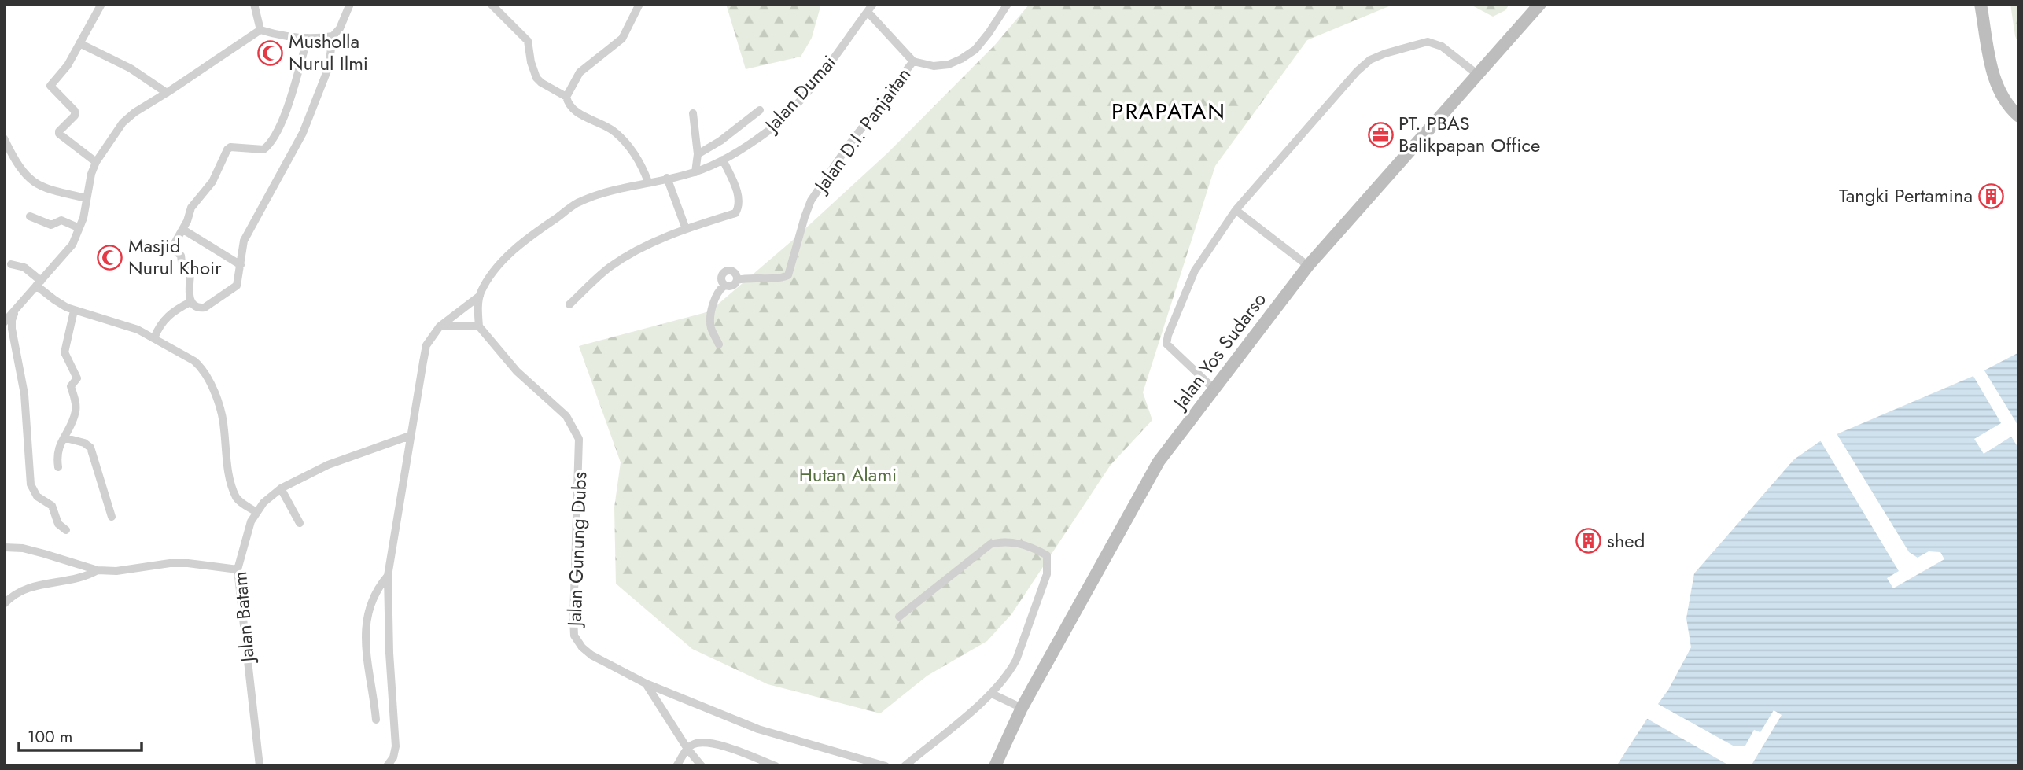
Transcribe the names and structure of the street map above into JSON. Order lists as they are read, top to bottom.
{
  "streets": {
    "main road": ["Jalan Yos Sudarso"],
    "street": [
      "Jalan Dumai",
      "Jalan D.I. Panjaitan",
      "Jalan Gunung Dubs",
      "Jalan Batam"
    ]
  },
  "districts": ["PRAPATAN"],
  "parks": ["Hutan Alami"],
  "places": {
    "mosque": ["Musholla Nurul Ilmi", "Masjid Nurul Khoir"],
    "office": ["PT. PBAS Balikpapan Office"],
    "building": ["Tangki Pertamina", "shed"]
  },
  "scale_bar": "100 m"
}
